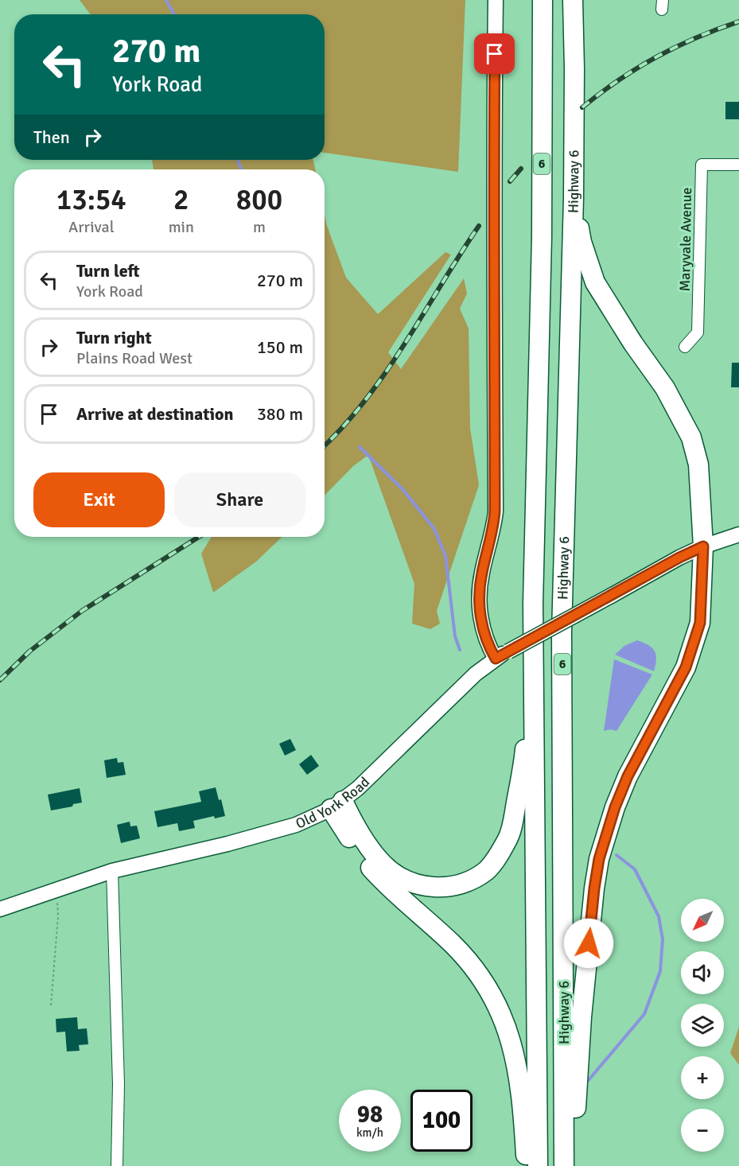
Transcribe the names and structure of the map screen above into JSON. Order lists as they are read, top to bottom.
{
  "streets": {
    "highway": ["6", "Highway 6"],
    "main road": ["Old York Road"],
    "street": ["Maryvale Avenue"]
  },
  "north": "bottom left",
  "page": {
    "turn": ["270 m", "York Road"],
    "then": "Then",
    "eta": [
      "13:54",
      "Arrival",
      "2",
      "min",
      "800",
      "m"
    ],
    "list": [
      {
        "name": "Turn left",
        "note": "York Road",
        "value": "270 m"
      },
      {
        "name": "Turn right",
        "note": "Plains Road West",
        "value": "150 m"
      },
      {
        "name": "Arrive at destination",
        "value": "380 m"
      }
    ],
    "buttons": ["Exit", "Share"],
    "map_buttons": ["+", "−"],
    "speed": "98 km/h",
    "limit": "100"
  }
}
